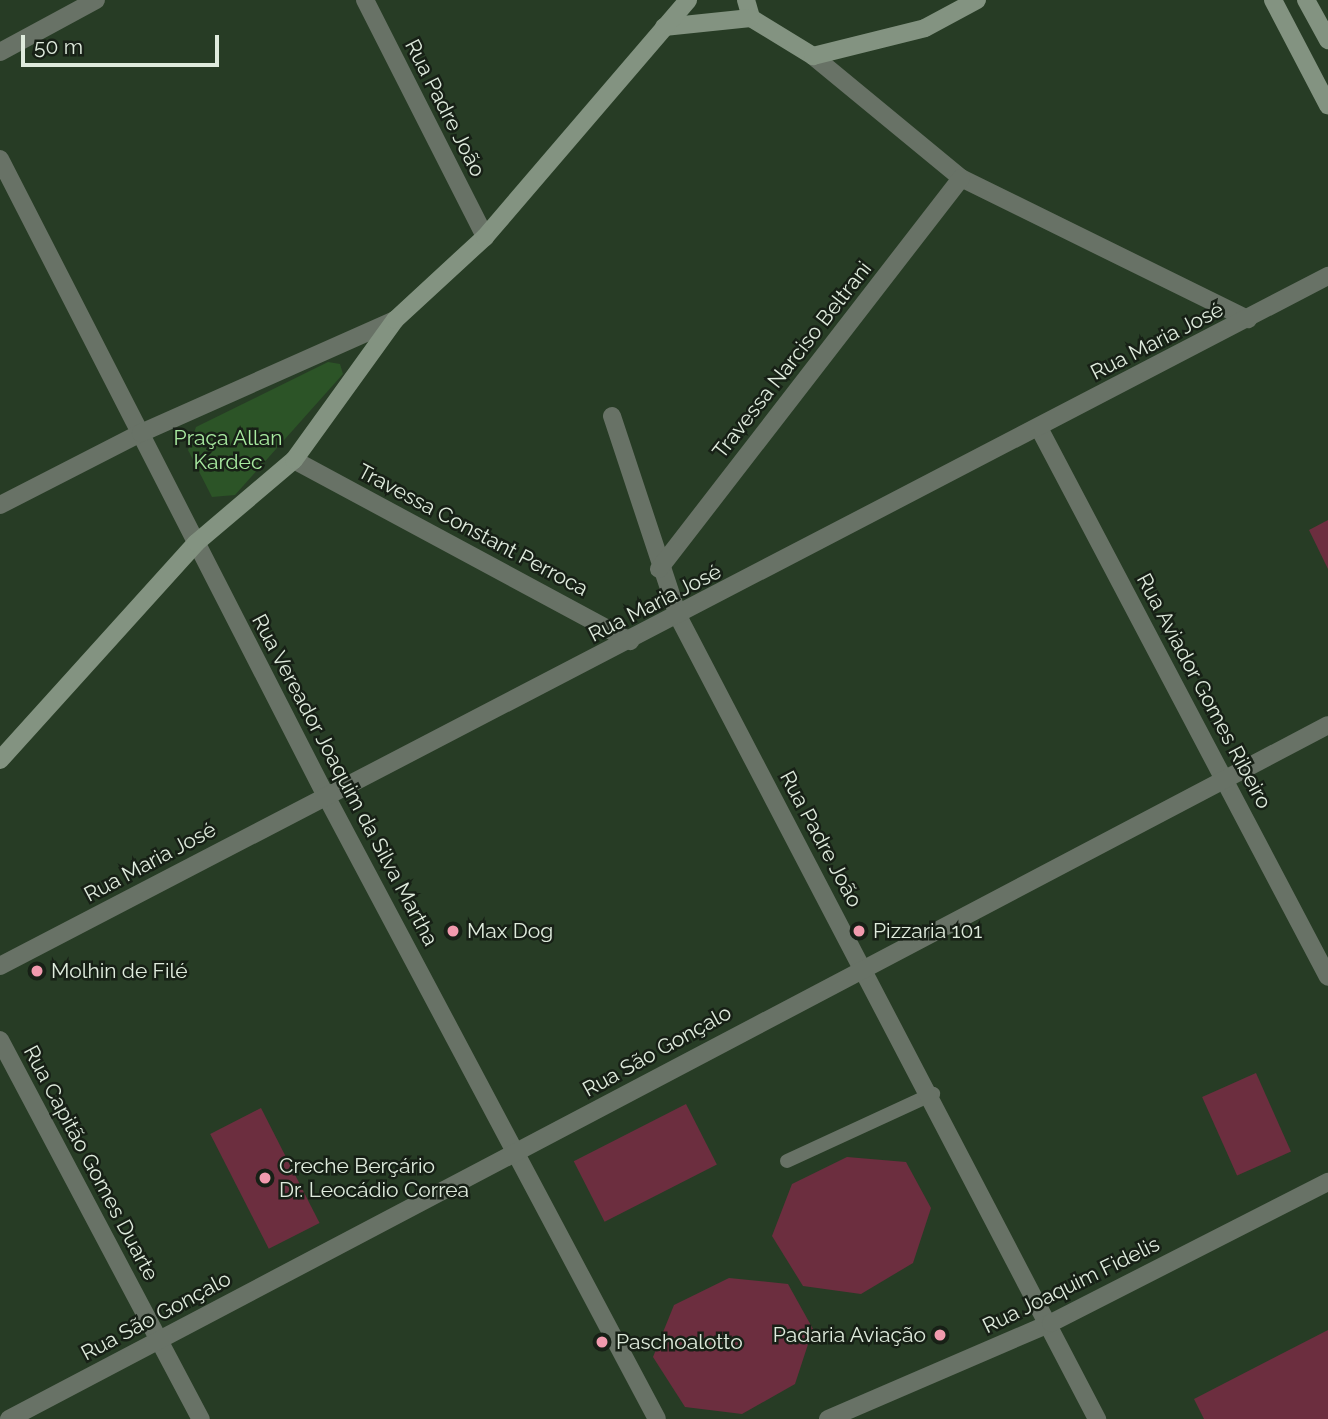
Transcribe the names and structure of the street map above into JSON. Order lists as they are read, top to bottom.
{
  "streets": {
    "street": [
      "Rua Padre João",
      "Rua Maria José",
      "Travessa Narciso Beltrani",
      "Travessa Constant Perroca",
      "Rua Aviador Gomes Ribeiro",
      "Rua Vereador Joaquim da Silva Martha",
      "Rua São Gonçalo",
      "Rua Capitão Gomes Duarte",
      "Rua Joaquim Fidelis"
    ]
  },
  "crossings": [
    ["Rua Padre João", "Rua Maria José"],
    ["Rua Padre João", "Travessa Narciso Beltrani"],
    ["Rua Padre João", "Rua São Gonçalo"],
    ["Rua Padre João", "Rua Joaquim Fidelis"],
    ["Rua Maria José", "Travessa Constant Perroca"],
    ["Rua Maria José", "Rua Aviador Gomes Ribeiro"],
    ["Rua Maria José", "Rua Vereador Joaquim da Silva Martha"],
    ["Rua Aviador Gomes Ribeiro", "Rua São Gonçalo"],
    ["Rua Vereador Joaquim da Silva Martha", "Rua São Gonçalo"],
    ["Rua São Gonçalo", "Rua Capitão Gomes Duarte"]
  ],
  "parks": ["Praça Allan Kardec"],
  "places": [
    "Max Dog",
    "Pizzaria 101",
    "Molhin de Filé",
    "Creche Berçário Dr. Leocádio Correa",
    "Padaria Aviação",
    "Paschoalotto"
  ],
  "scale_bar": "50 m"
}
